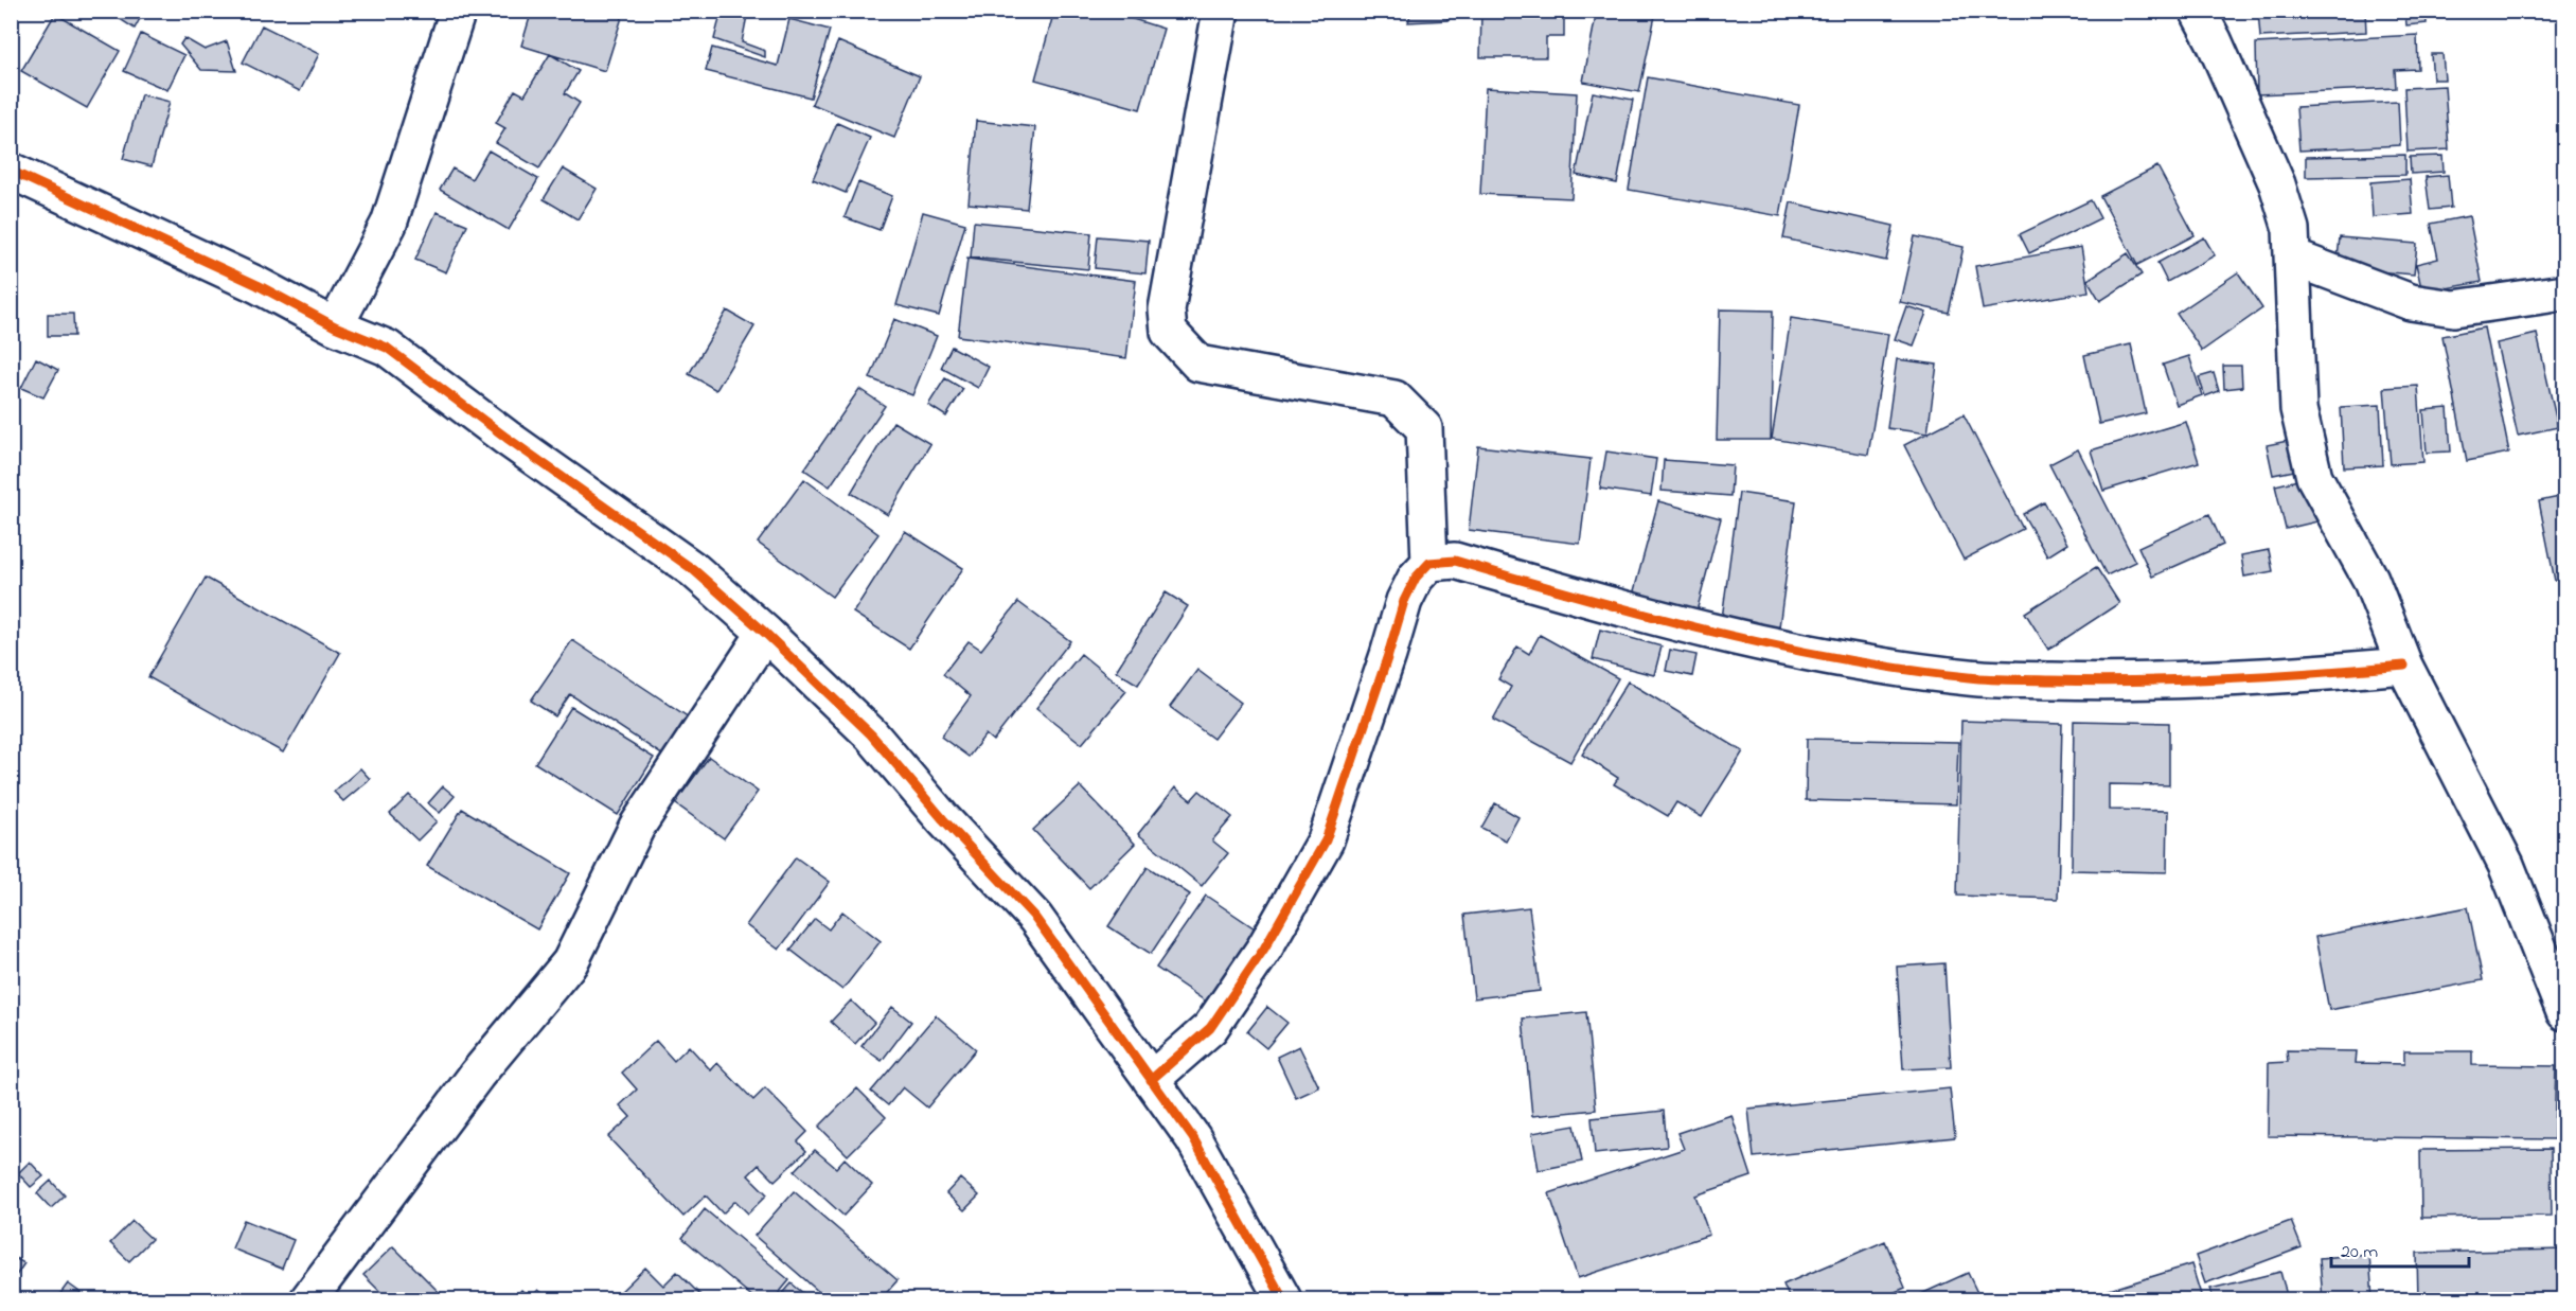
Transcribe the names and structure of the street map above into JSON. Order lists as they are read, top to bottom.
{
  "scale_bar": "20 m"
}
